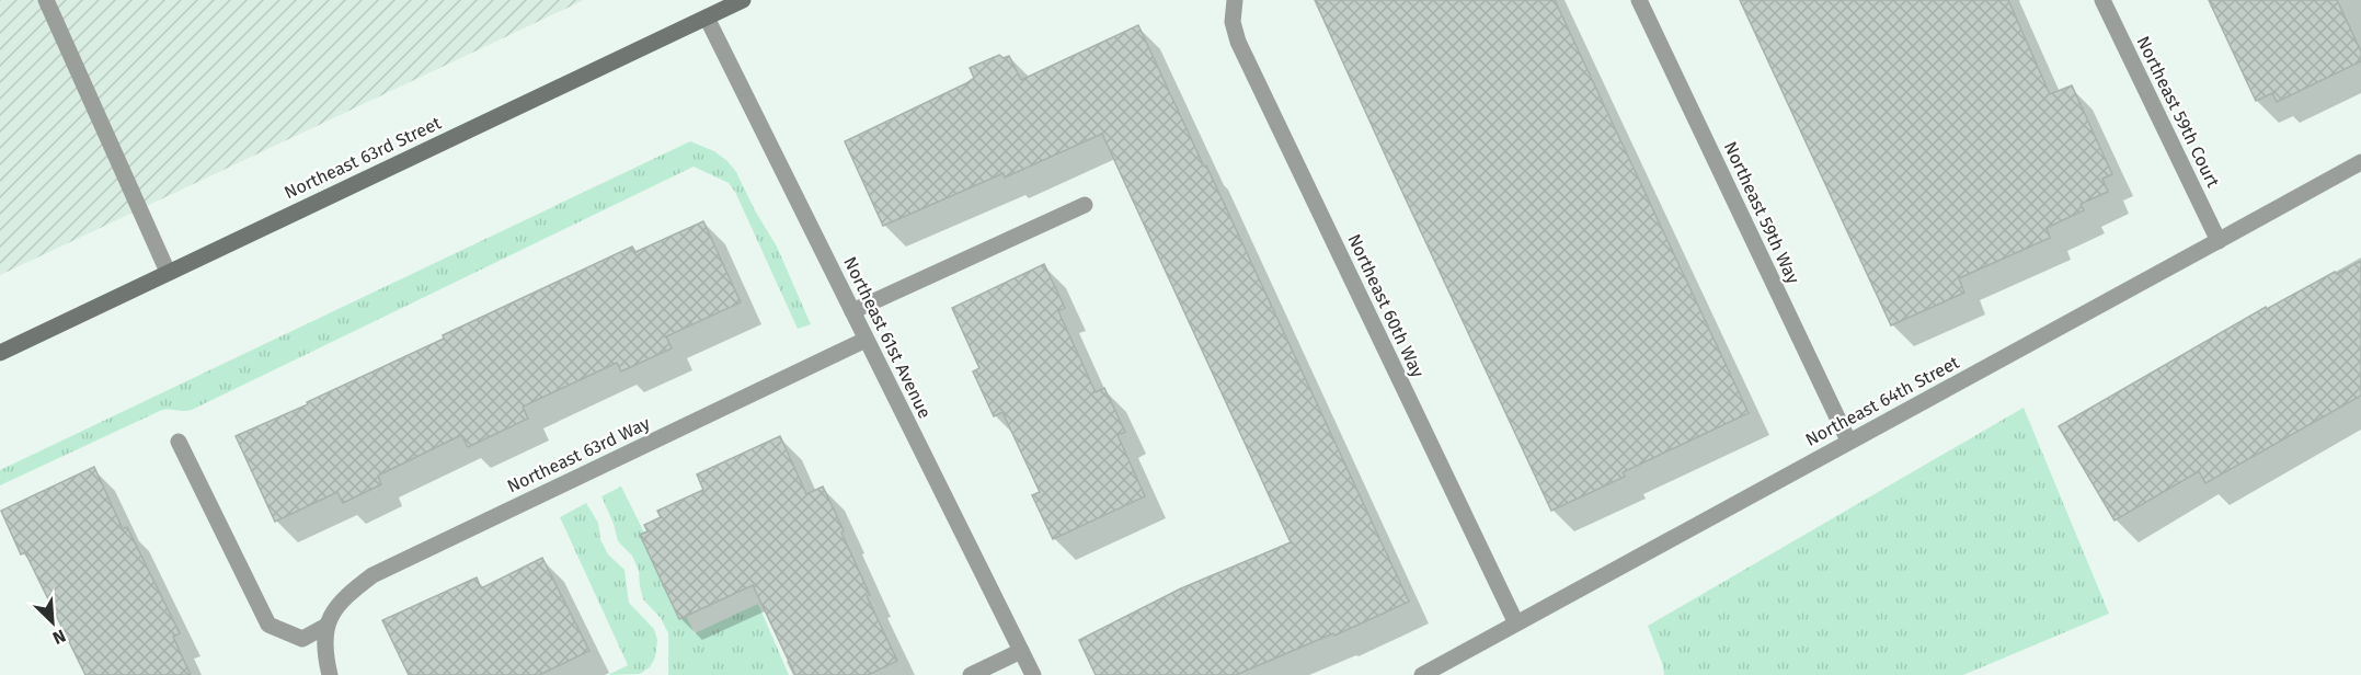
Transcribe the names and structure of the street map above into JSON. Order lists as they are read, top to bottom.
{
  "streets": {
    "main road": ["Northeast 63rd Street"],
    "street": [
      "Northeast 59th Court",
      "Northeast 59th Way",
      "Northeast 60th Way",
      "Northeast 61st Avenue",
      "Northeast 64th Street",
      "Northeast 63rd Way"
    ]
  },
  "crossings": [
    ["Northeast 59th Court", "Northeast 64th Street"],
    ["Northeast 63rd Street", "Northeast 61st Avenue"],
    ["Northeast 59th Way", "Northeast 64th Street"],
    ["Northeast 60th Way", "Northeast 64th Street"],
    ["Northeast 61st Avenue", "Northeast 63rd Way"]
  ],
  "north": "bottom right"
}
